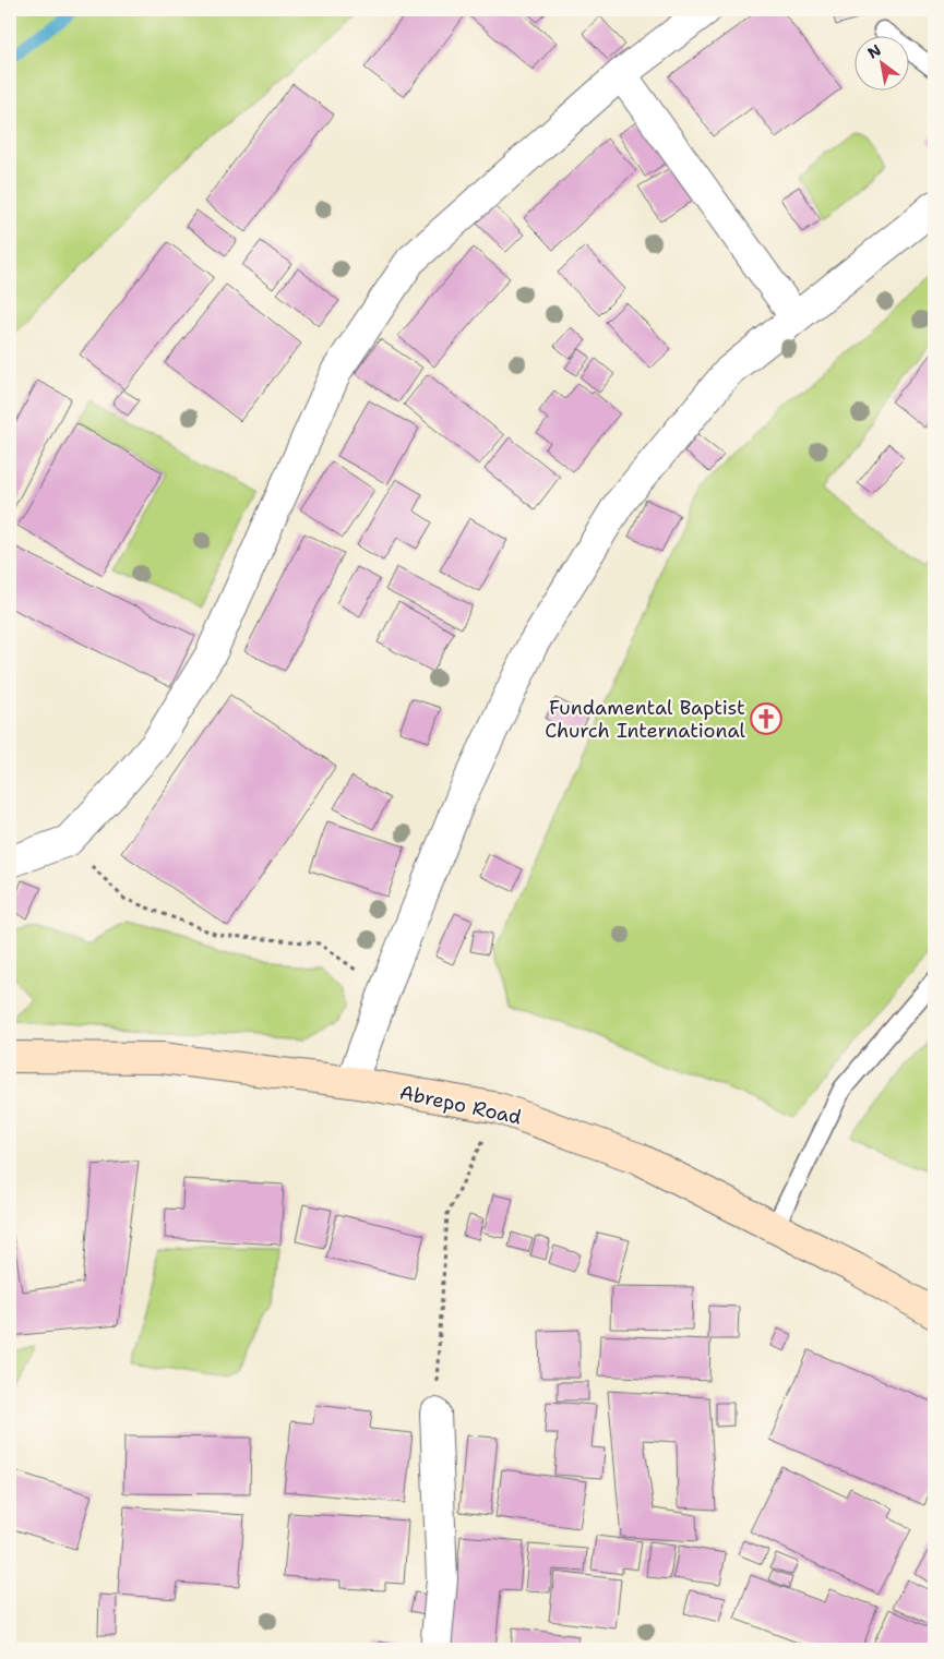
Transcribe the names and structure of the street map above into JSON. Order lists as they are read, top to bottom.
{
  "streets": {
    "main road": ["Abrepo Road"]
  },
  "places": {
    "church": ["Fundamental Baptist Church International"]
  },
  "north": "top left"
}
